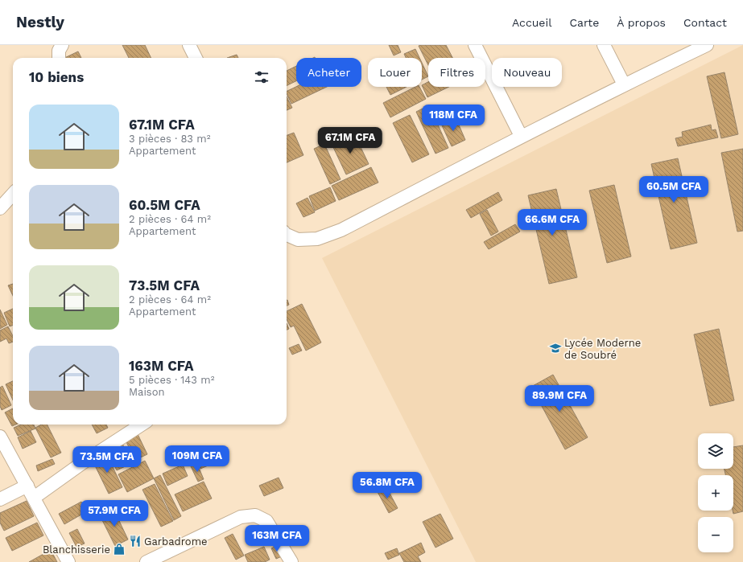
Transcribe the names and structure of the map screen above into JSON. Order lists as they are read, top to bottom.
{
  "places": {
    "school or university": ["Lycée Moderne de Soubré"],
    "restaurant": ["Garbadrome"],
    "shop": ["Blanchisserie"]
  },
  "page": {
    "header": "Nestly",
    "nav": [
      "Accueil",
      "Carte",
      "À propos",
      "Contact"
    ],
    "chip": [
      "Acheter",
      "Louer",
      "Filtres",
      "Nouveau"
    ],
    "heading": "10 biens",
    "list": [
      {
        "name": "67.1M CFA",
        "note": "3 pièces · 83 m² · Appartement"
      },
      {
        "name": "60.5M CFA",
        "note": "2 pièces · 64 m² · Appartement"
      },
      {
        "name": "73.5M CFA",
        "note": "2 pièces · 64 m² · Appartement"
      },
      {
        "name": "163M CFA",
        "note": "5 pièces · 143 m² · Maison"
      }
    ],
    "price": [
      "118M CFA",
      "67.1M CFA",
      "60.5M CFA",
      "66.6M CFA",
      "89.9M CFA",
      "109M CFA",
      "73.5M CFA",
      "56.8M CFA",
      "57.9M CFA",
      "163M CFA"
    ],
    "map_buttons": ["+", "−"]
  }
}
